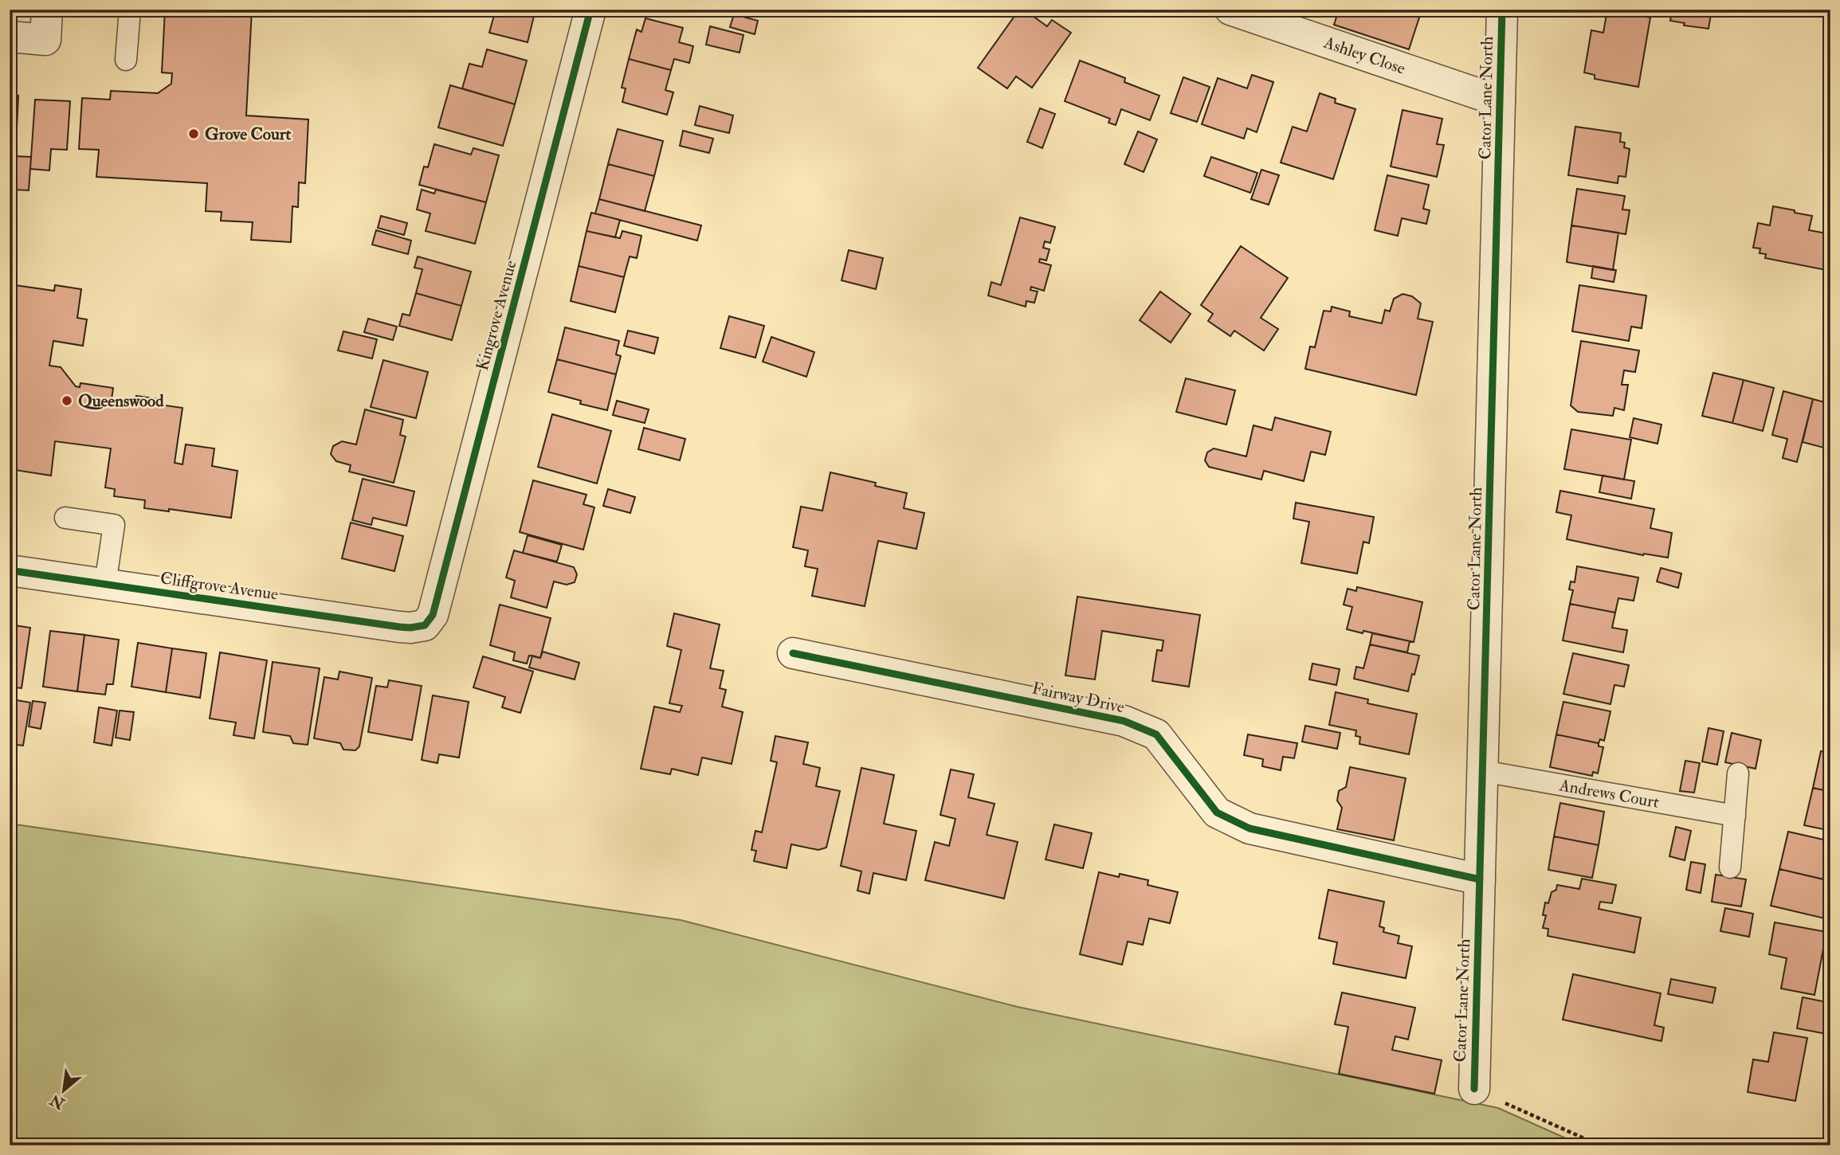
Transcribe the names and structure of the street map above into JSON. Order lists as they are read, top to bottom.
{
  "streets": {
    "street": [
      "Ashley Close",
      "Cator Lane North",
      "Kingrove Avenue",
      "Cliffgrove Avenue",
      "Fairway Drive"
    ],
    "lane": ["Andrews Court"]
  },
  "crossings": [
    ["Ashley Close", "Cator Lane North"],
    ["Cator Lane North", "Fairway Drive"],
    ["Cator Lane North", "Andrews Court"],
    ["Kingrove Avenue", "Cliffgrove Avenue"]
  ],
  "places": ["Grove Court", "Queenswood"],
  "north": "bottom left"
}
